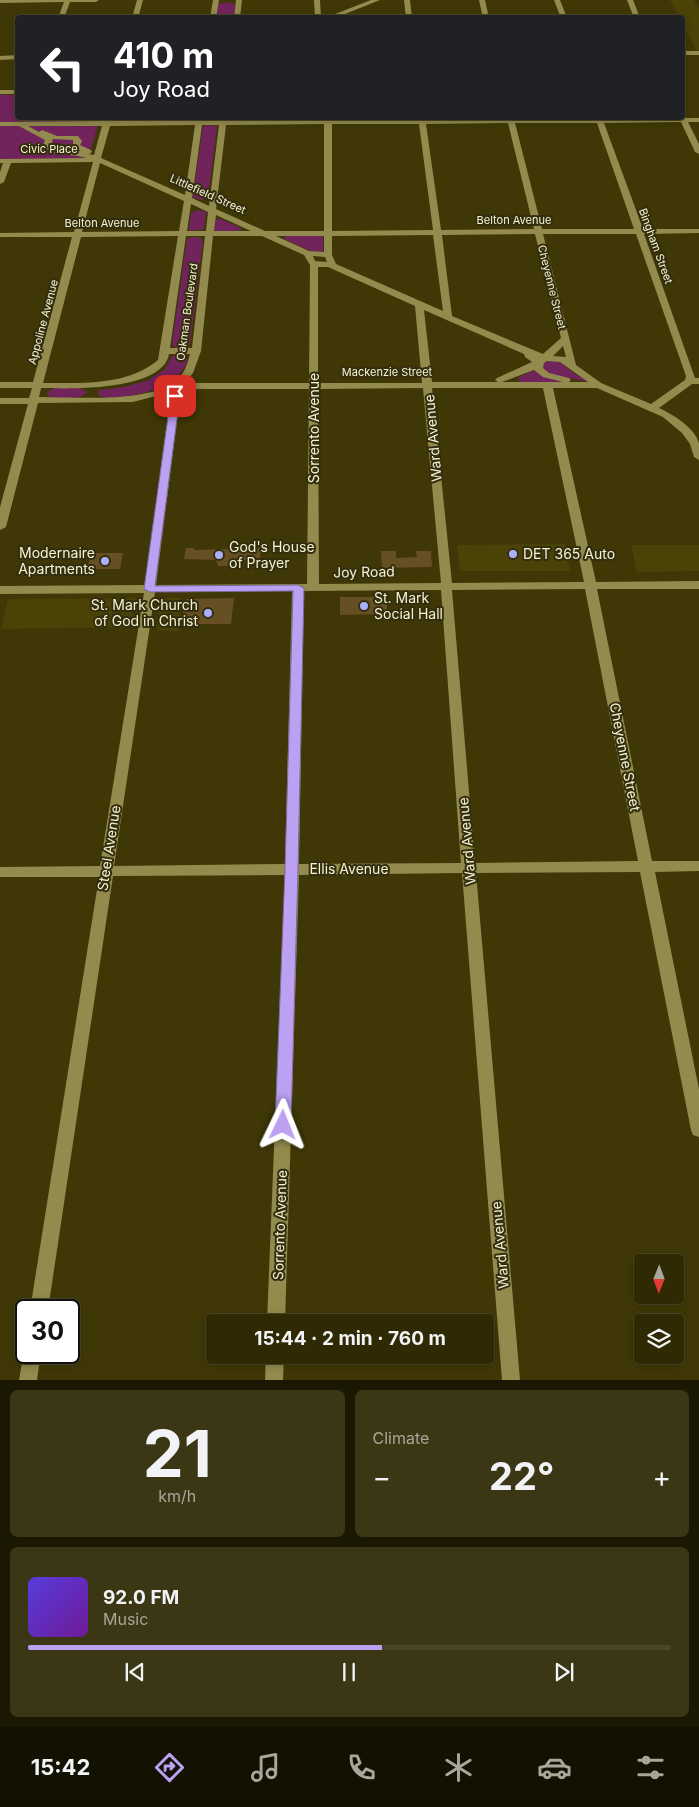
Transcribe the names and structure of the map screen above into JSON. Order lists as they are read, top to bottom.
{
  "streets": {
    "street": [
      "Civic Place",
      "Littlefield Street",
      "Belton Avenue",
      "Bingham Street",
      "Cheyenne Street",
      "Oakman Boulevard",
      "Appoline Avenue",
      "Mackenzie Street",
      "Sorrento Avenue",
      "Ward Avenue",
      "Joy Road",
      "Steel Avenue",
      "Ellis Avenue"
    ]
  },
  "crossings": [
    ["Civic Place", "Littlefield Street"],
    ["Civic Place", "Appoline Avenue"],
    ["Littlefield Street", "Belton Avenue"],
    ["Littlefield Street", "Oakman Boulevard"],
    ["Littlefield Street", "Appoline Avenue"],
    ["Belton Avenue", "Bingham Street"],
    ["Belton Avenue", "Cheyenne Street"],
    ["Belton Avenue", "Oakman Boulevard"],
    ["Belton Avenue", "Appoline Avenue"],
    ["Cheyenne Street", "Mackenzie Street"],
    ["Cheyenne Street", "Joy Road"],
    ["Cheyenne Street", "Ellis Avenue"],
    ["Oakman Boulevard", "Appoline Avenue"],
    ["Oakman Boulevard", "Mackenzie Street"],
    ["Oakman Boulevard", "Steel Avenue"],
    ["Mackenzie Street", "Sorrento Avenue"],
    ["Mackenzie Street", "Ward Avenue"],
    ["Mackenzie Street", "Steel Avenue"],
    ["Sorrento Avenue", "Joy Road"],
    ["Sorrento Avenue", "Ellis Avenue"],
    ["Ward Avenue", "Joy Road"],
    ["Ward Avenue", "Ellis Avenue"],
    ["Joy Road", "Steel Avenue"],
    ["Steel Avenue", "Ellis Avenue"]
  ],
  "places": [
    "DET 365 Auto",
    "God's House of Prayer",
    "Modernaire Apartments",
    "St. Mark Social Hall",
    "St. Mark Church of God in Christ"
  ],
  "north": "bottom",
  "page": {
    "turn": ["410 m", "Joy Road"],
    "limit": "30",
    "trip": "15:44 · 2 min · 760 m",
    "tile": [
      ["21", "km/h"],
      "Climate"
    ],
    "heat": ["−", "22°", "+"],
    "song": ["92.0 FM", "Music"],
    "tabs": "15:42"
  }
}
